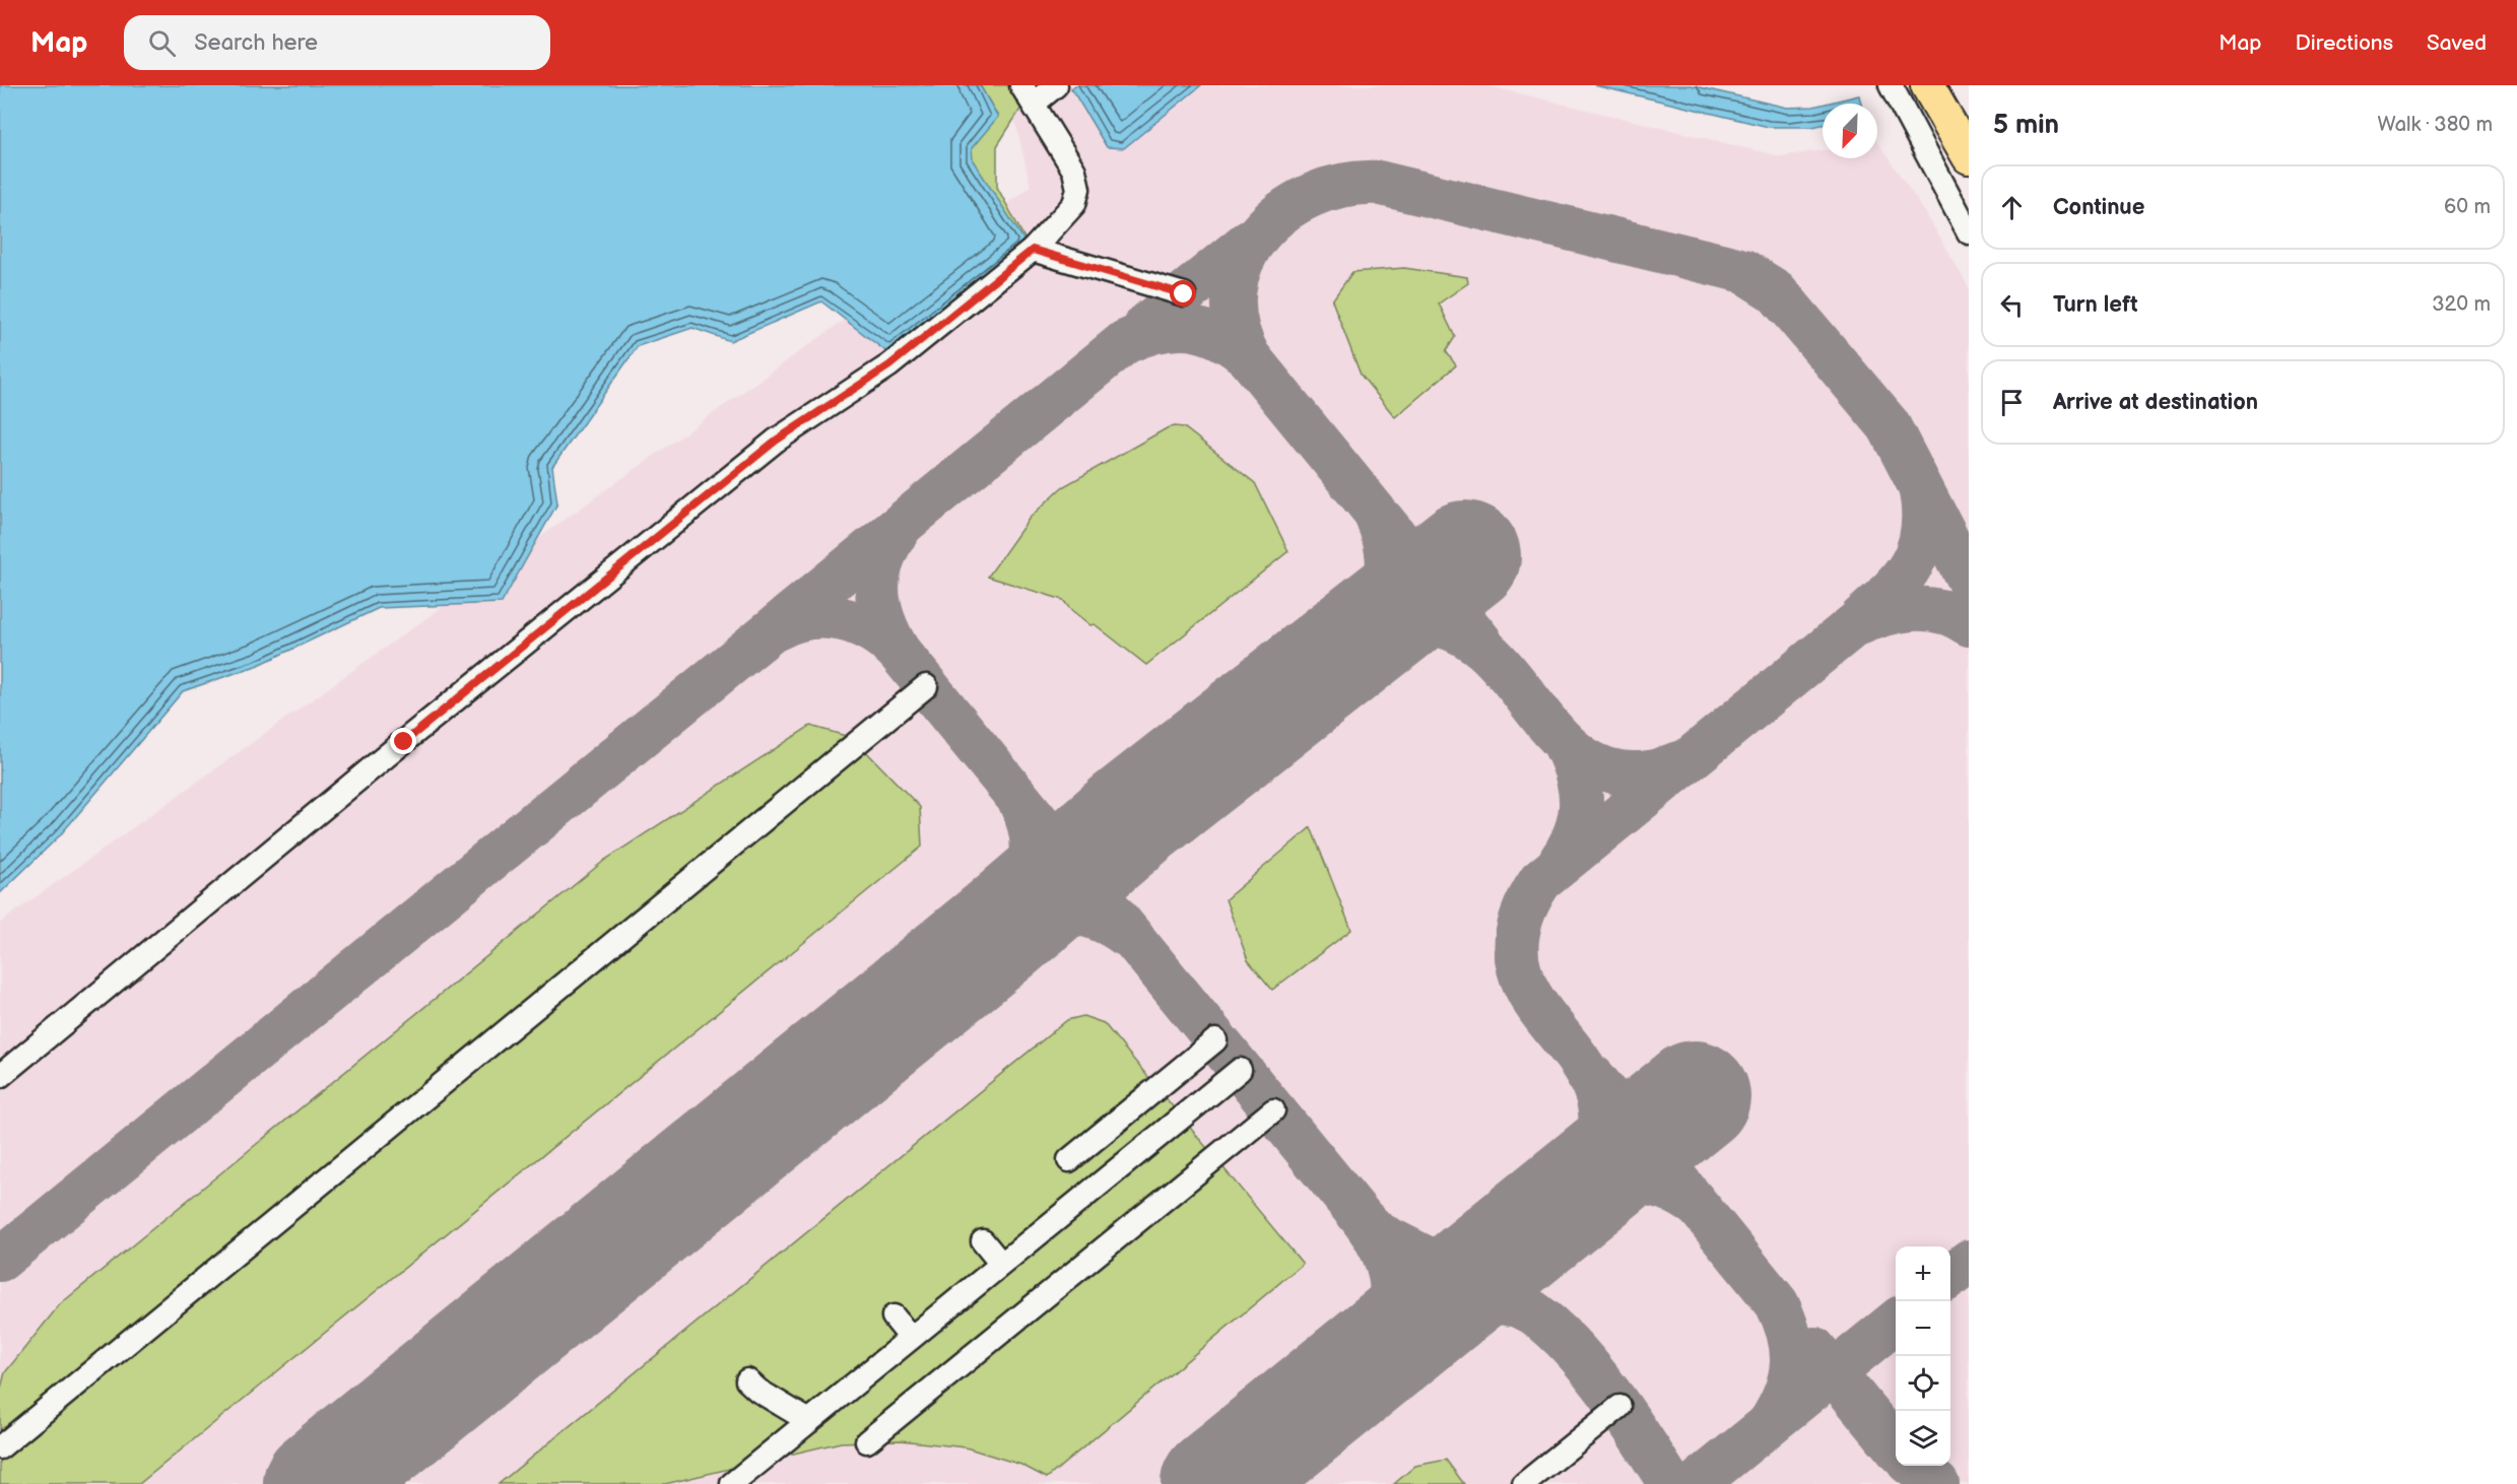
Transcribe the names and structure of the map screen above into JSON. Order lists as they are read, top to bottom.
{
  "north": "bottom left",
  "page": {
    "header": "Map",
    "search": "Search here",
    "nav": ["Map", "Directions", "Saved"],
    "heading": ["5 min", "Walk · 380 m"],
    "list": [
      ["Continue", "60 m"],
      ["Turn left", "320 m"],
      "Arrive at destination"
    ],
    "map_buttons": ["+", "−"]
  }
}
